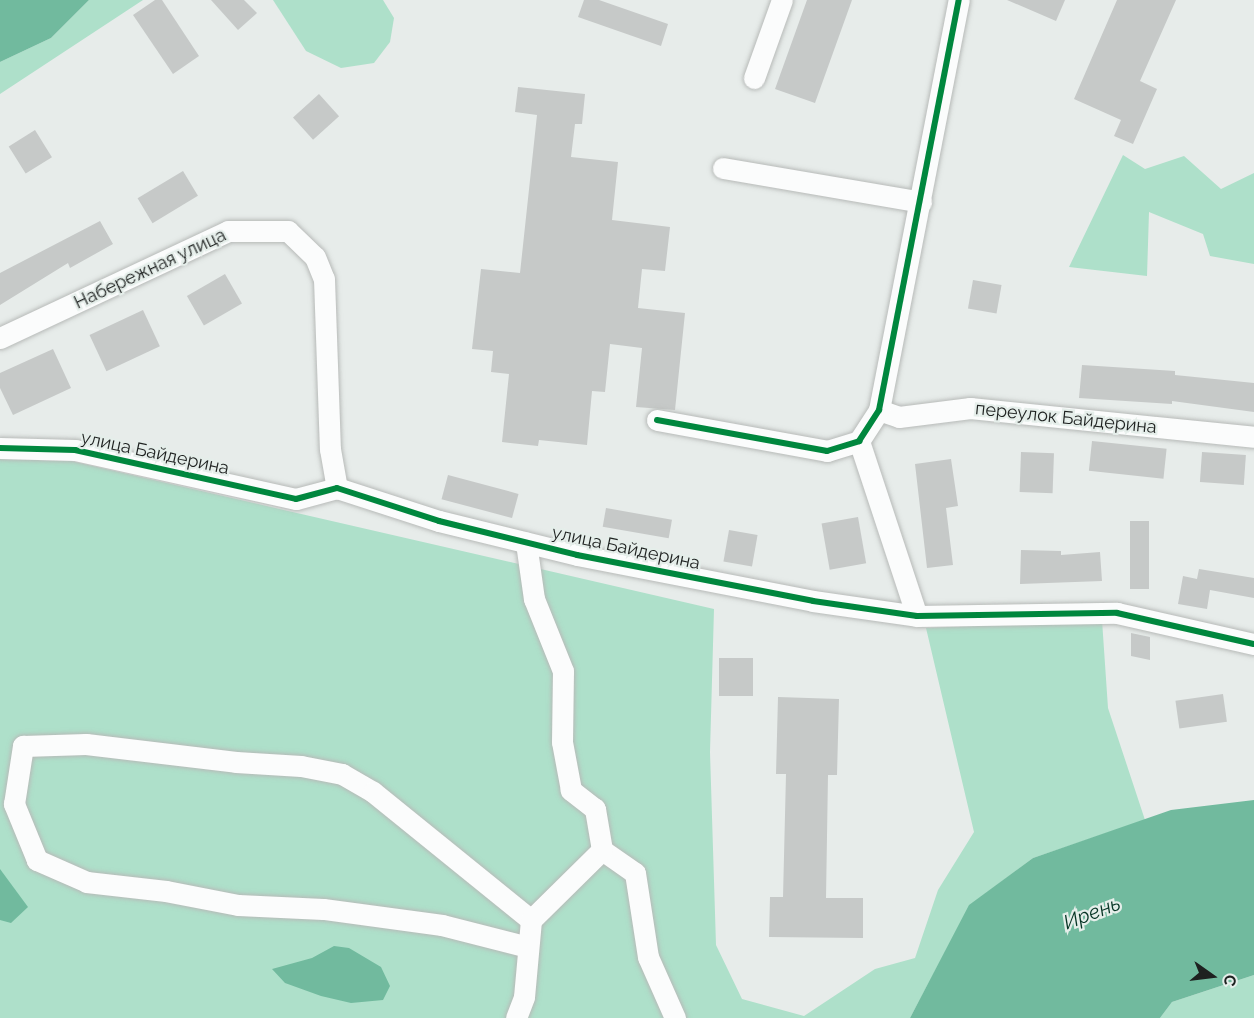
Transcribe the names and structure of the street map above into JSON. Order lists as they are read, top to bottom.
{
  "streets": {
    "street": ["Набережная улица", "переулок Байдерина", "улица Байдерина"]
  },
  "crossings": [
    ["Набережная улица", "улица Байдерина"]
  ],
  "water": ["Ирень"],
  "north": "right"
}
